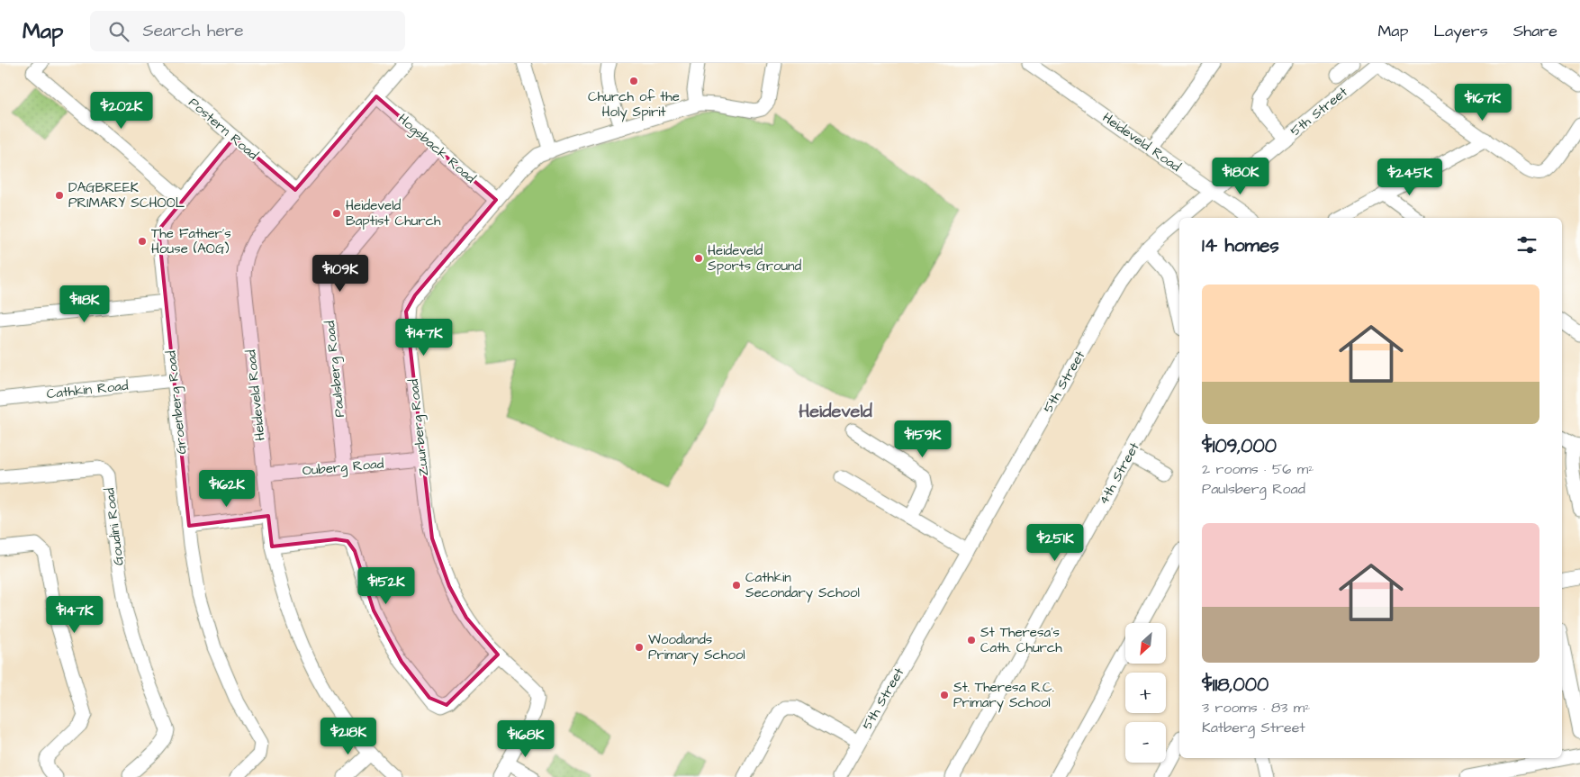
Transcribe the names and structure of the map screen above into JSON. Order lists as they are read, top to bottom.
{
  "streets": {
    "street": [
      "5th Street",
      "Postern Road",
      "Heideveld Road",
      "Hogsback Road",
      "Paulsberg Road",
      "Cathkin Road",
      "Groenberg Road",
      "Zuurberg Road",
      "Ouberg Road",
      "4th Street",
      "Goudini Road"
    ]
  },
  "crossings": [
    ["5th Street", "Heideveld Road"],
    ["Postern Road", "Heideveld Road"],
    ["Postern Road", "Groenberg Road"],
    ["Heideveld Road", "Hogsback Road"],
    ["Heideveld Road", "Ouberg Road"],
    ["Hogsback Road", "Paulsberg Road"],
    ["Hogsback Road", "Zuurberg Road"],
    ["Paulsberg Road", "Ouberg Road"],
    ["Cathkin Road", "Groenberg Road"],
    ["Zuurberg Road", "Ouberg Road"]
  ],
  "districts": ["Heideveld"],
  "places": [
    "Church of the Holy Spirit",
    "DAGBREEK PRIMARY SCHOOL",
    "Heideveld Baptist Church",
    "The Father's House (AOG)",
    "Heideveld Sports Ground",
    "Cathkin Secondary School",
    "St Theresa's Cath. Church",
    "Woodlands Primary School",
    "St. Theresa R.C. Primary School"
  ],
  "north": "bottom left",
  "page": {
    "header": "Map",
    "search": "Search here",
    "nav": ["Map", "Layers", "Share"],
    "price": [
      "$167K",
      "$202K",
      "$180K",
      "$245K",
      "$109K",
      "$118K",
      "$147K",
      "$159K",
      "$162K",
      "$251K",
      "$152K",
      "$147K",
      "$218K",
      "$168K"
    ],
    "heading": "14 homes",
    "list": [
      {
        "name": "$109,000",
        "note": "2 rooms · 56 m² · Paulsberg Road"
      },
      {
        "name": "$118,000",
        "note": "3 rooms · 83 m² · Katberg Street"
      }
    ],
    "map_buttons": ["+", "−"]
  }
}
